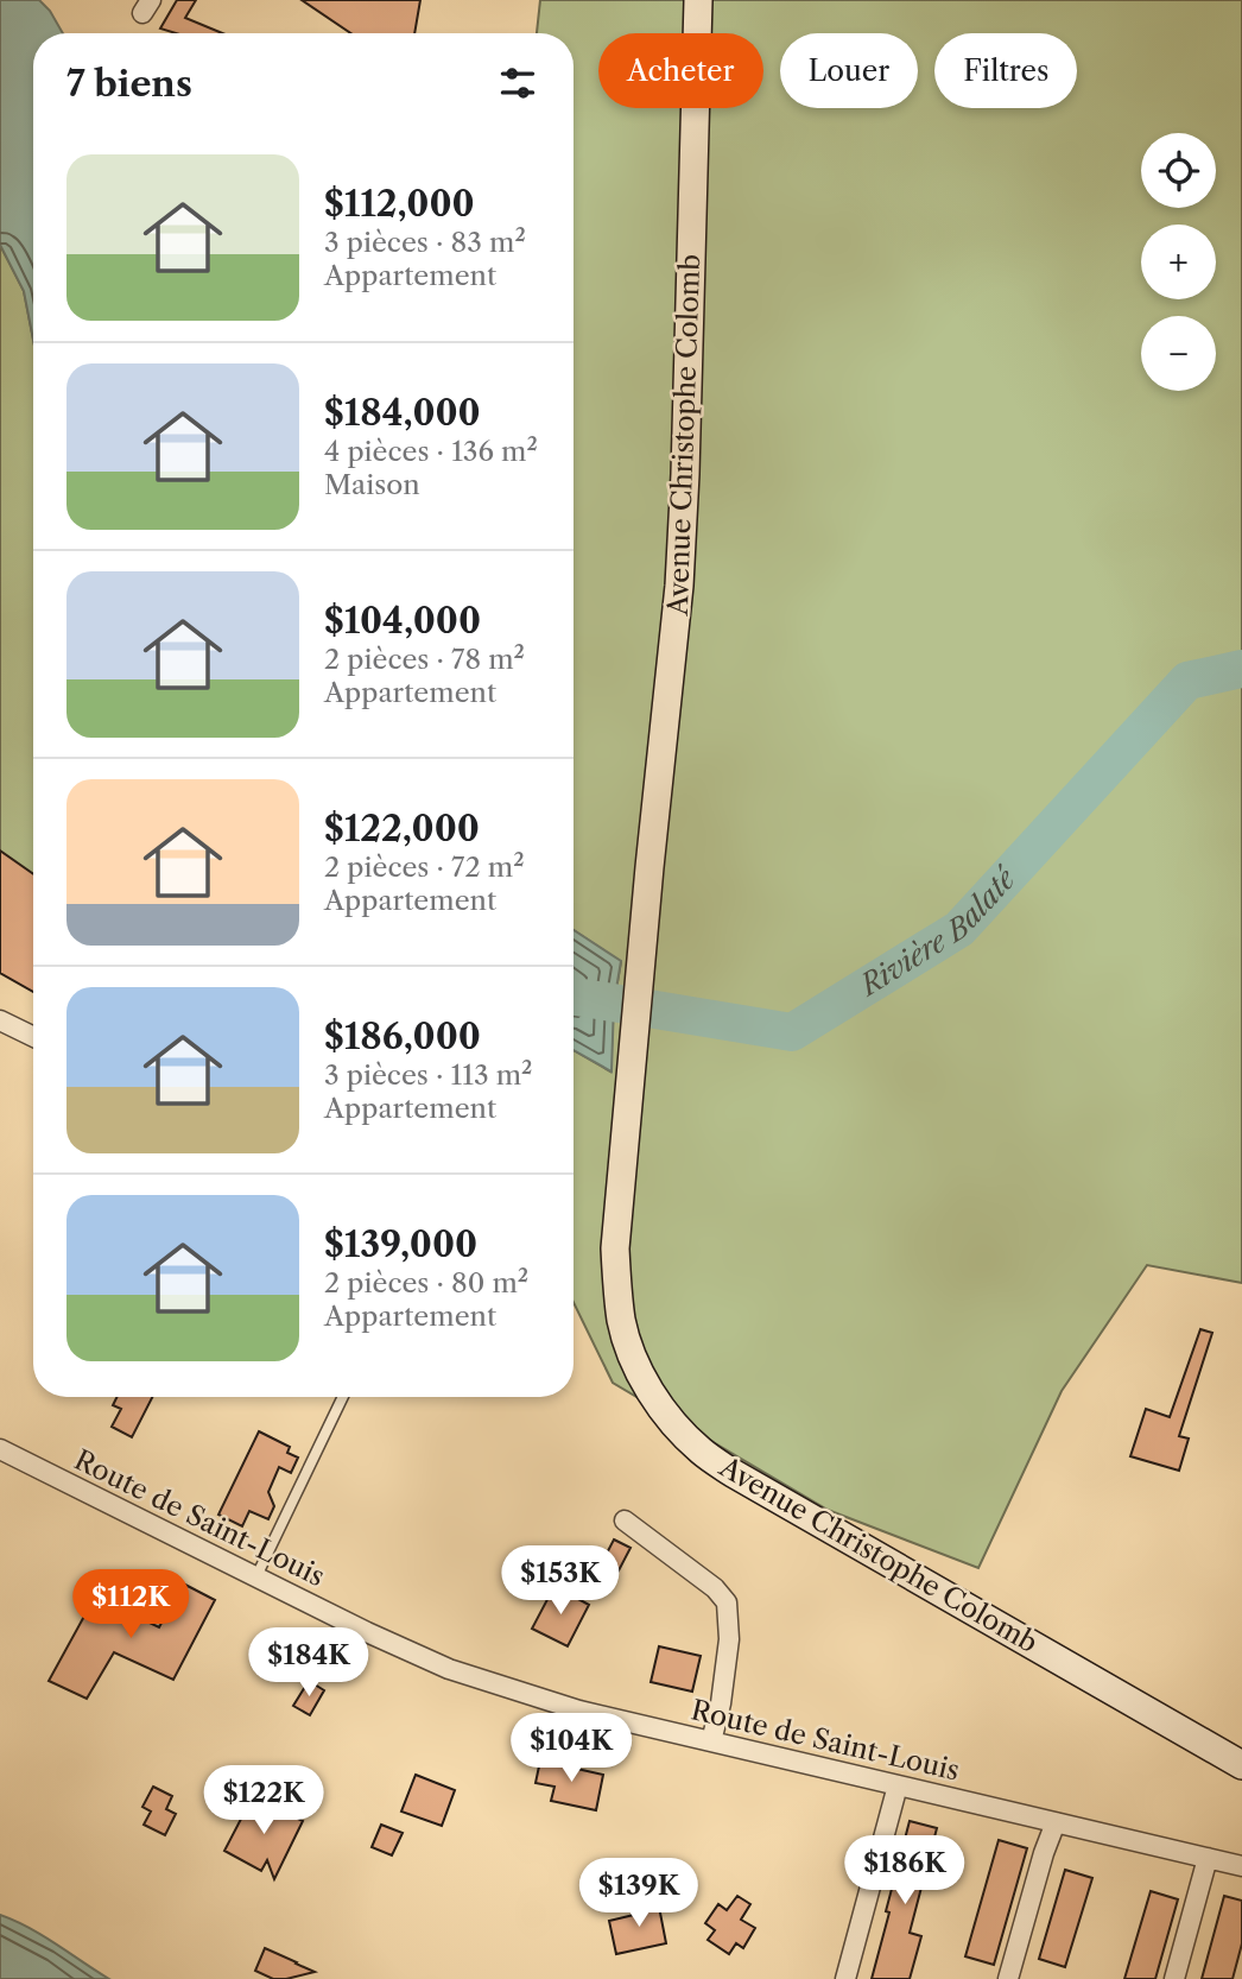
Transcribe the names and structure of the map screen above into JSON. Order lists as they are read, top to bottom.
{
  "streets": {
    "street": ["Avenue Christophe Colomb", "Route de Saint-Louis"]
  },
  "water": ["Rivière Balaté"],
  "page": {
    "chip": ["Acheter", "Louer", "Filtres"],
    "heading": "7 biens",
    "map_buttons": ["+", "−"],
    "list": [
      {
        "name": "$112,000",
        "note": "3 pièces · 83 m² · Appartement"
      },
      {
        "name": "$184,000",
        "note": "4 pièces · 136 m² · Maison"
      },
      {
        "name": "$104,000",
        "note": "2 pièces · 78 m² · Appartement"
      },
      {
        "name": "$122,000",
        "note": "2 pièces · 72 m² · Appartement"
      },
      {
        "name": "$186,000",
        "note": "3 pièces · 113 m² · Appartement"
      },
      {
        "name": "$139,000",
        "note": "2 pièces · 80 m² · Appartement"
      }
    ],
    "price": [
      "$153K",
      "$112K",
      "$184K",
      "$104K",
      "$122K",
      "$186K",
      "$139K"
    ]
  }
}
